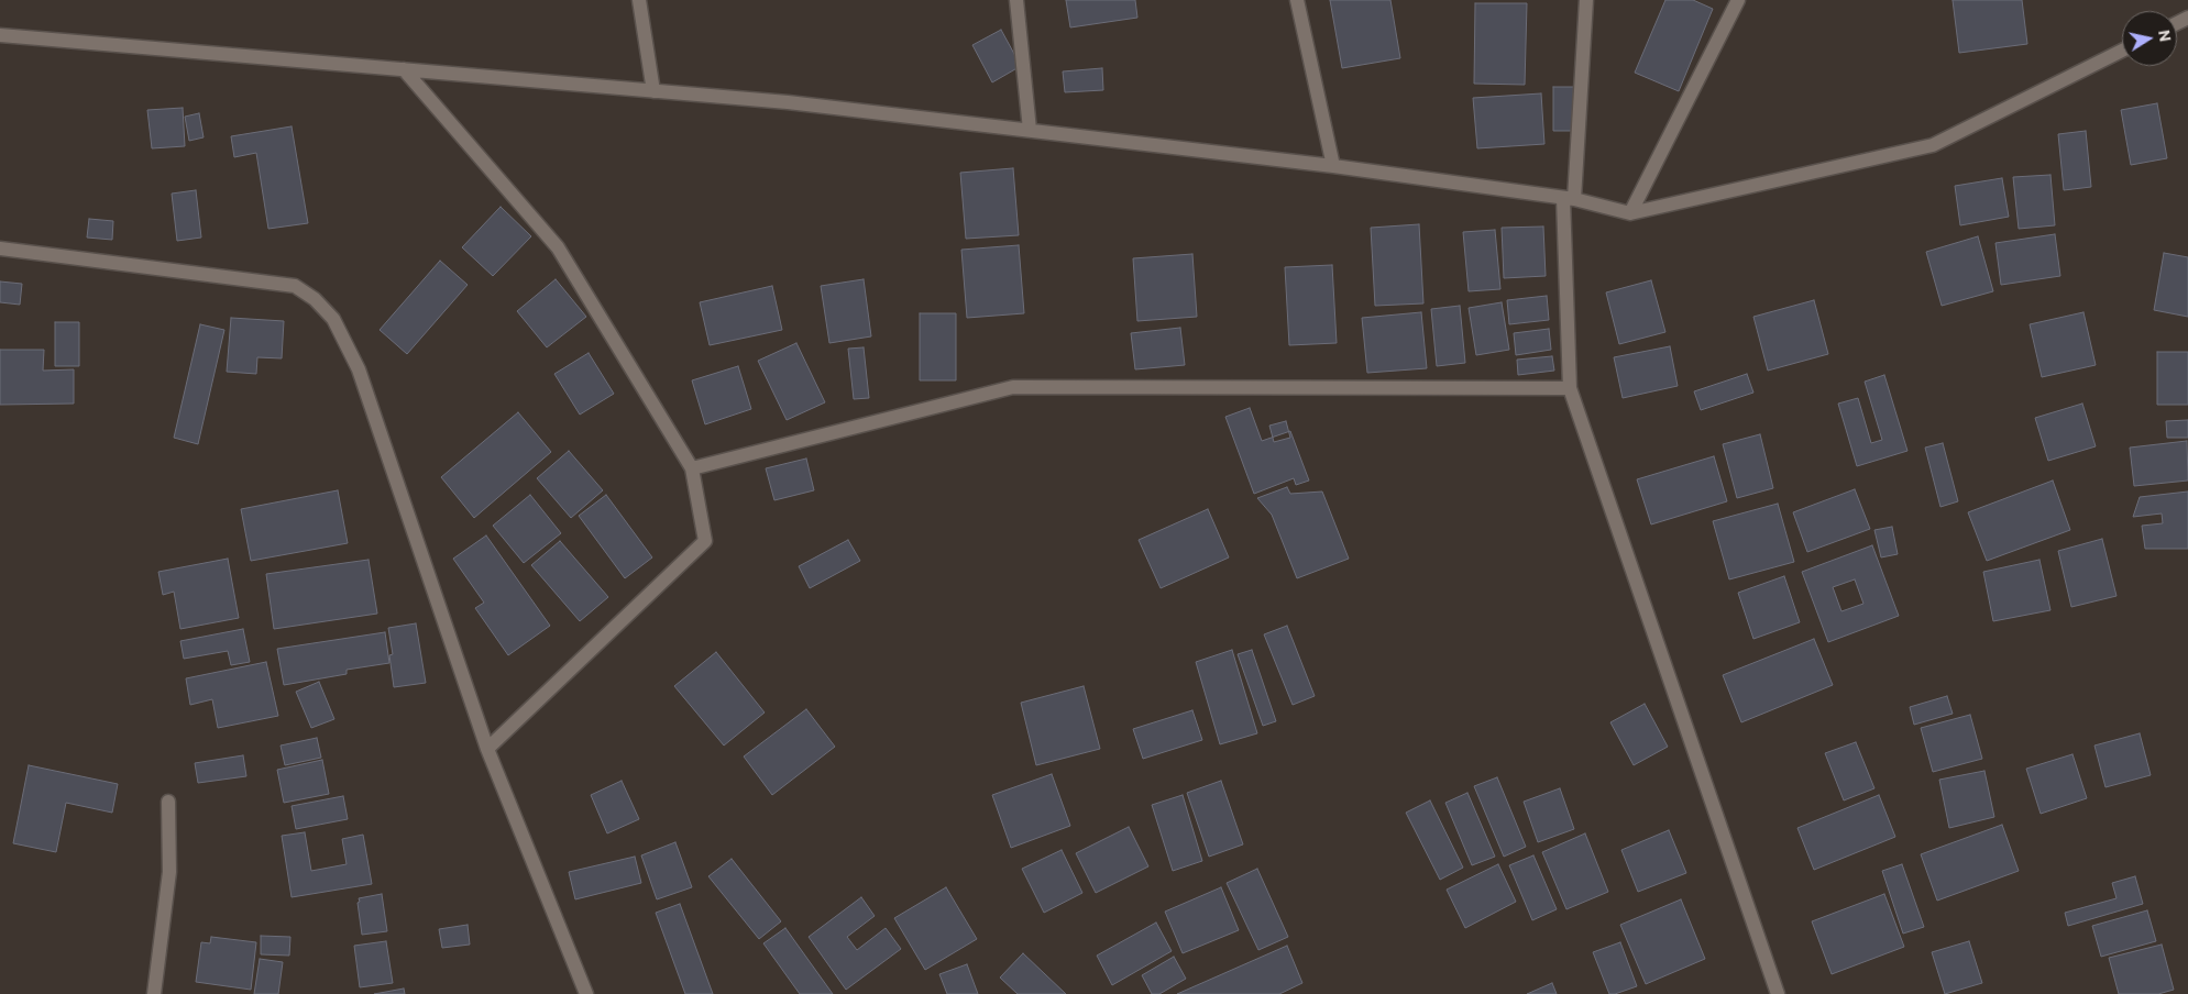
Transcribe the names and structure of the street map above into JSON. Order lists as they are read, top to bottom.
{
  "north": "right"
}
